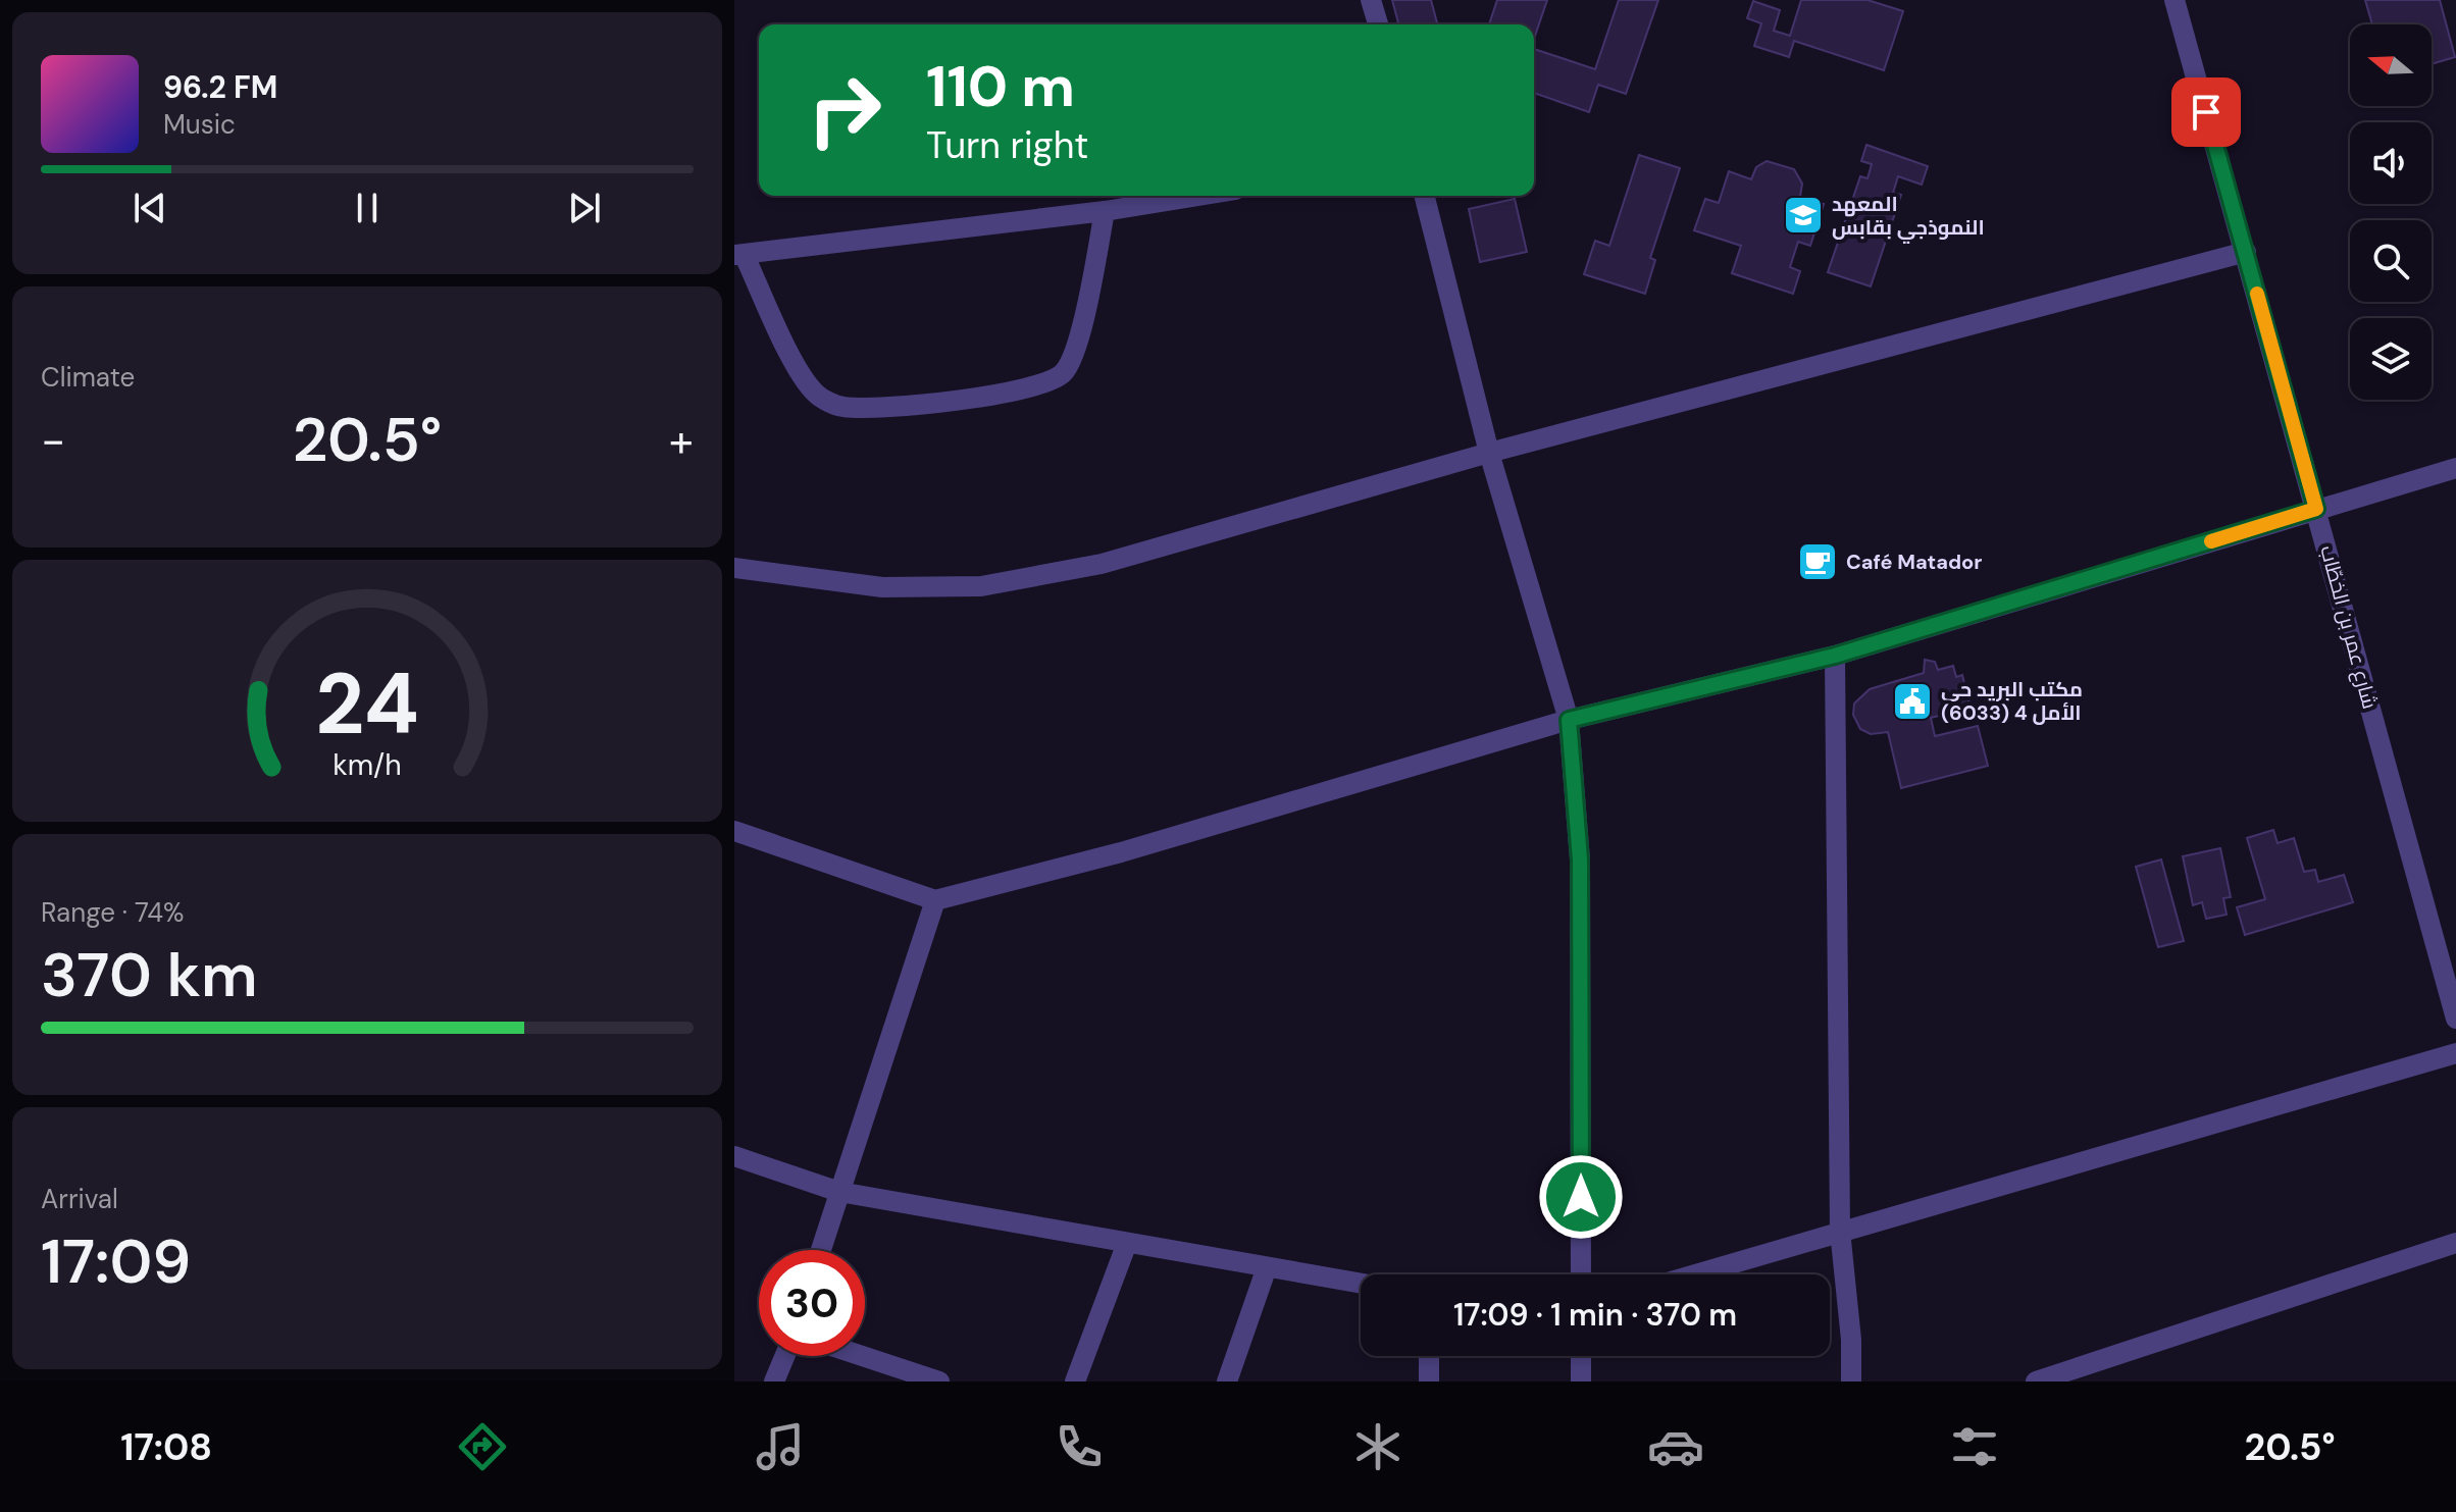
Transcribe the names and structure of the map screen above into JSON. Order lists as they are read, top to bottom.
{
  "streets": {
    "street": ["شارع عمر بن الخطّاب"]
  },
  "places": {
    "school or university": ["المعهد النموذجي بقابس"],
    "cafe": ["Café Matador"],
    "public building": ["مكتب البريد حي الأمل 4 (6033)"]
  },
  "north": "left",
  "page": {
    "turn": ["110 m", "Turn right"],
    "song": ["96.2 FM", "Music"],
    "tile": [
      "Climate",
      ["Range · 74%", "370 km"],
      ["Arrival", "17:09"]
    ],
    "heat": ["−", "20.5°", "+"],
    "limit": "30",
    "trip": "17:09 · 1 min · 370 m",
    "tabs": ["17:08", "20.5°"],
    "gauge": ["24", "km/h"]
  }
}
